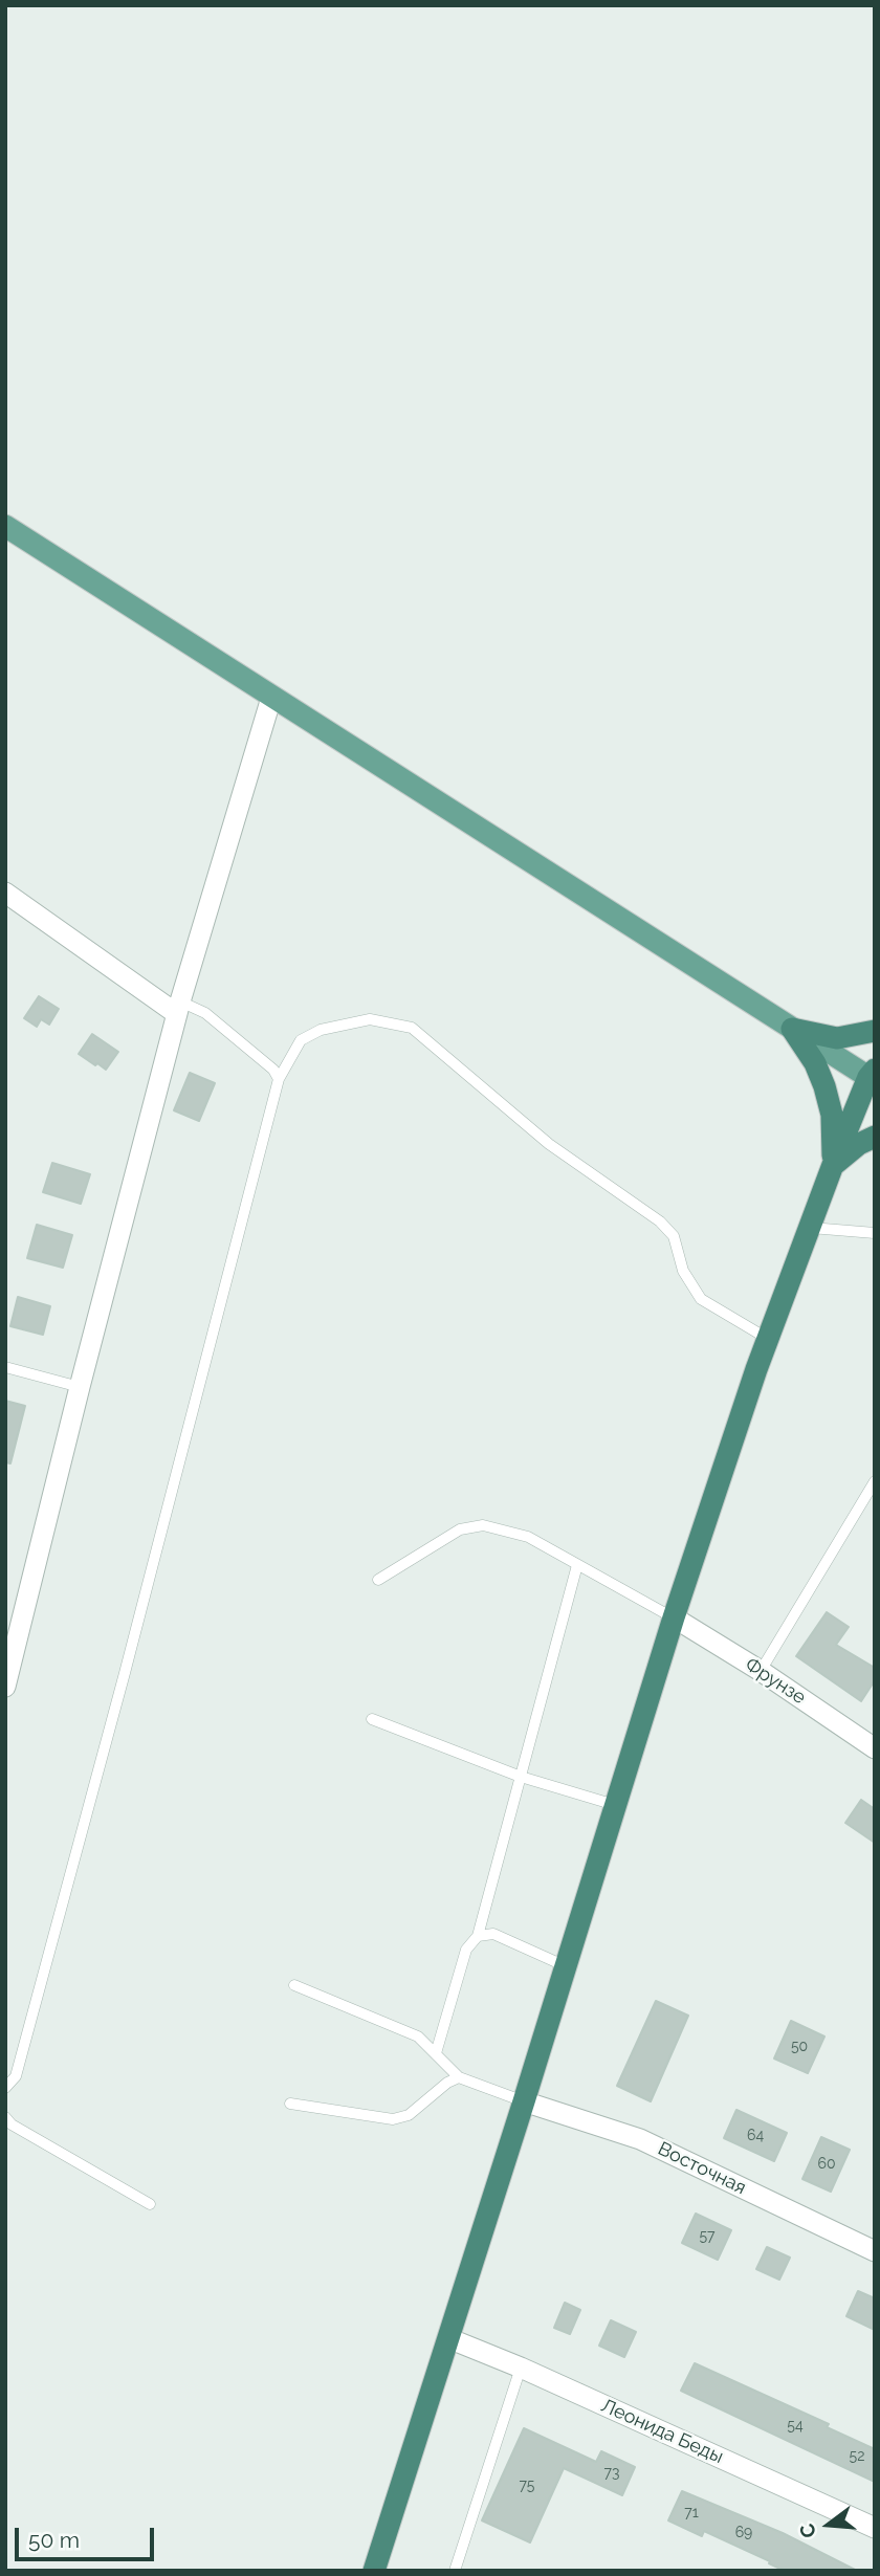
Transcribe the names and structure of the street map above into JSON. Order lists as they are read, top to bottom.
{
  "streets": {
    "street": ["Фрунзе", "Восточная", "Леонида Беды"]
  },
  "house_numbers": [
    "50",
    "64",
    "60",
    "57",
    "54",
    "52",
    "73",
    "75",
    "71",
    "69"
  ],
  "scale_bar": "50 m",
  "north": "left"
}
